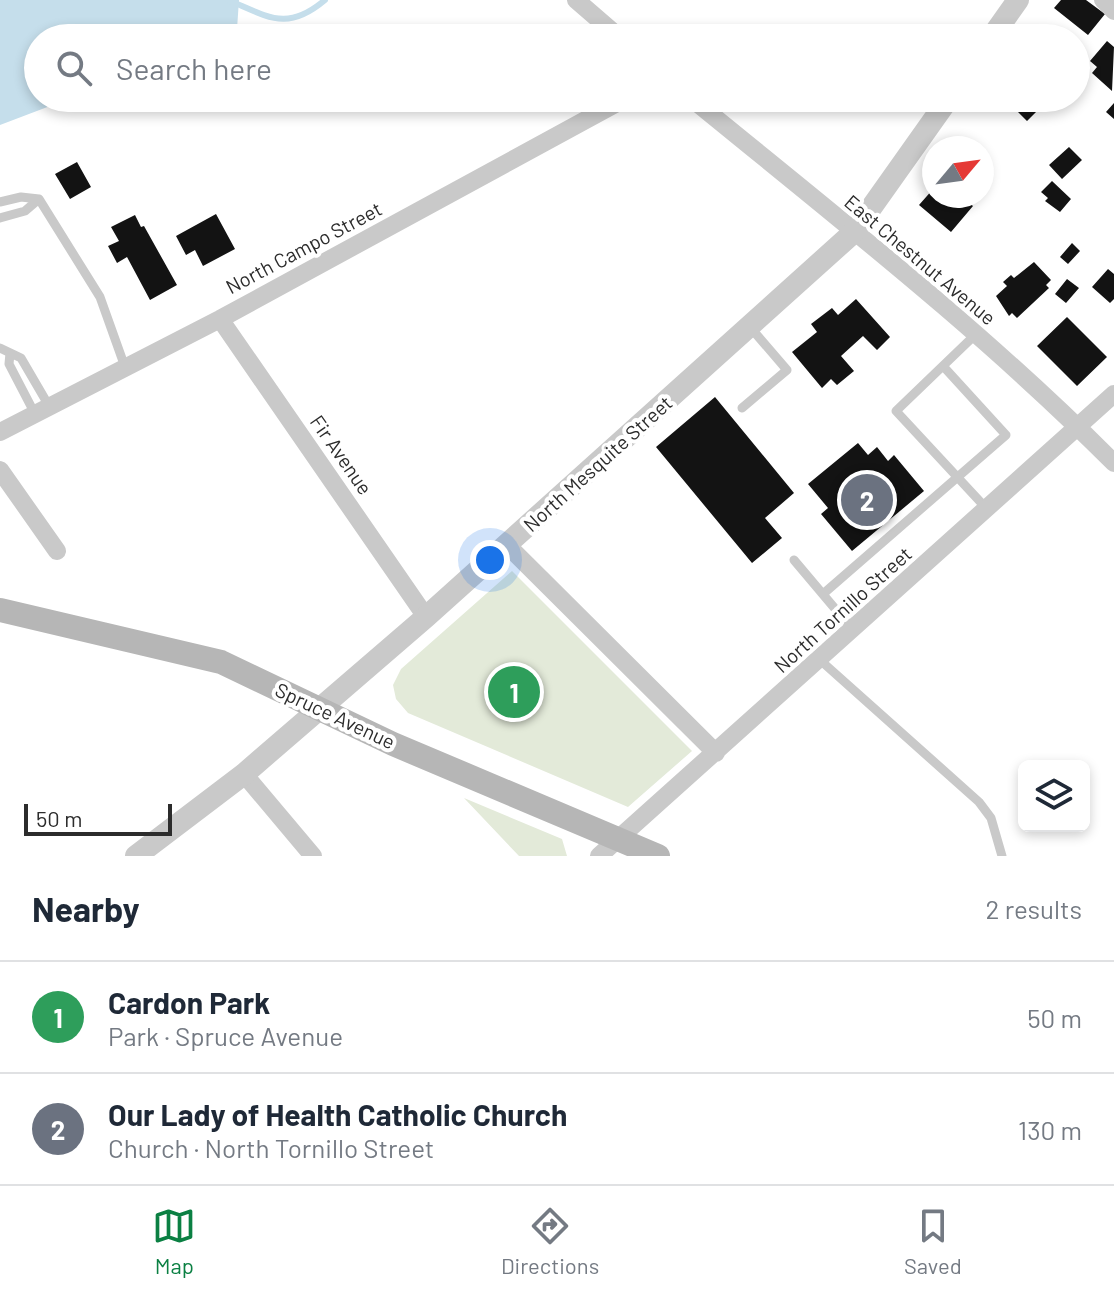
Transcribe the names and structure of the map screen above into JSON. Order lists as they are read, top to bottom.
{
  "streets": {
    "main road": ["Spruce Avenue"],
    "street": [
      "North Campo Street",
      "East Chestnut Avenue",
      "Fir Avenue",
      "North Mesquite Street",
      "North Tornillo Street"
    ]
  },
  "crossings": [
    ["North Campo Street", "Fir Avenue"],
    ["East Chestnut Avenue", "North Mesquite Street"],
    ["East Chestnut Avenue", "North Tornillo Street"],
    ["Fir Avenue", "North Mesquite Street"],
    ["North Mesquite Street", "Spruce Avenue"],
    ["North Tornillo Street", "Spruce Avenue"]
  ],
  "scale_bar": "50 m",
  "north": "top right",
  "page": {
    "search": "Search here",
    "pins": ["2", "1"],
    "scale": "50 m",
    "heading": ["Nearby", "2 results"],
    "list": [
      {
        "mark": "1",
        "name": "Cardon Park",
        "note": "Park · Spruce Avenue",
        "value": "50 m"
      },
      {
        "mark": "2",
        "name": "Our Lady of Health Catholic Church",
        "note": "Church · North Tornillo Street",
        "value": "130 m"
      }
    ],
    "nav": ["Map", "Directions", "Saved"]
  }
}
